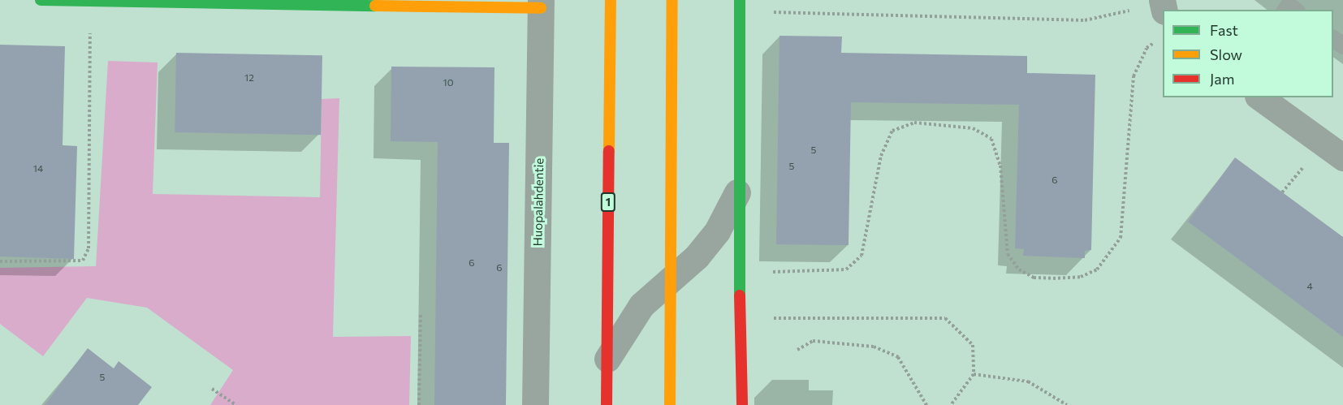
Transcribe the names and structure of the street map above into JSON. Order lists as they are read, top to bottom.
{
  "streets": {
    "street": ["Huopalahdentie", "1"]
  },
  "house_numbers": [
    "12",
    "10",
    "5",
    "5",
    "14",
    "6",
    "6",
    "6",
    "4",
    "5"
  ],
  "legend": ["Fast", "Slow", "Jam"]
}
